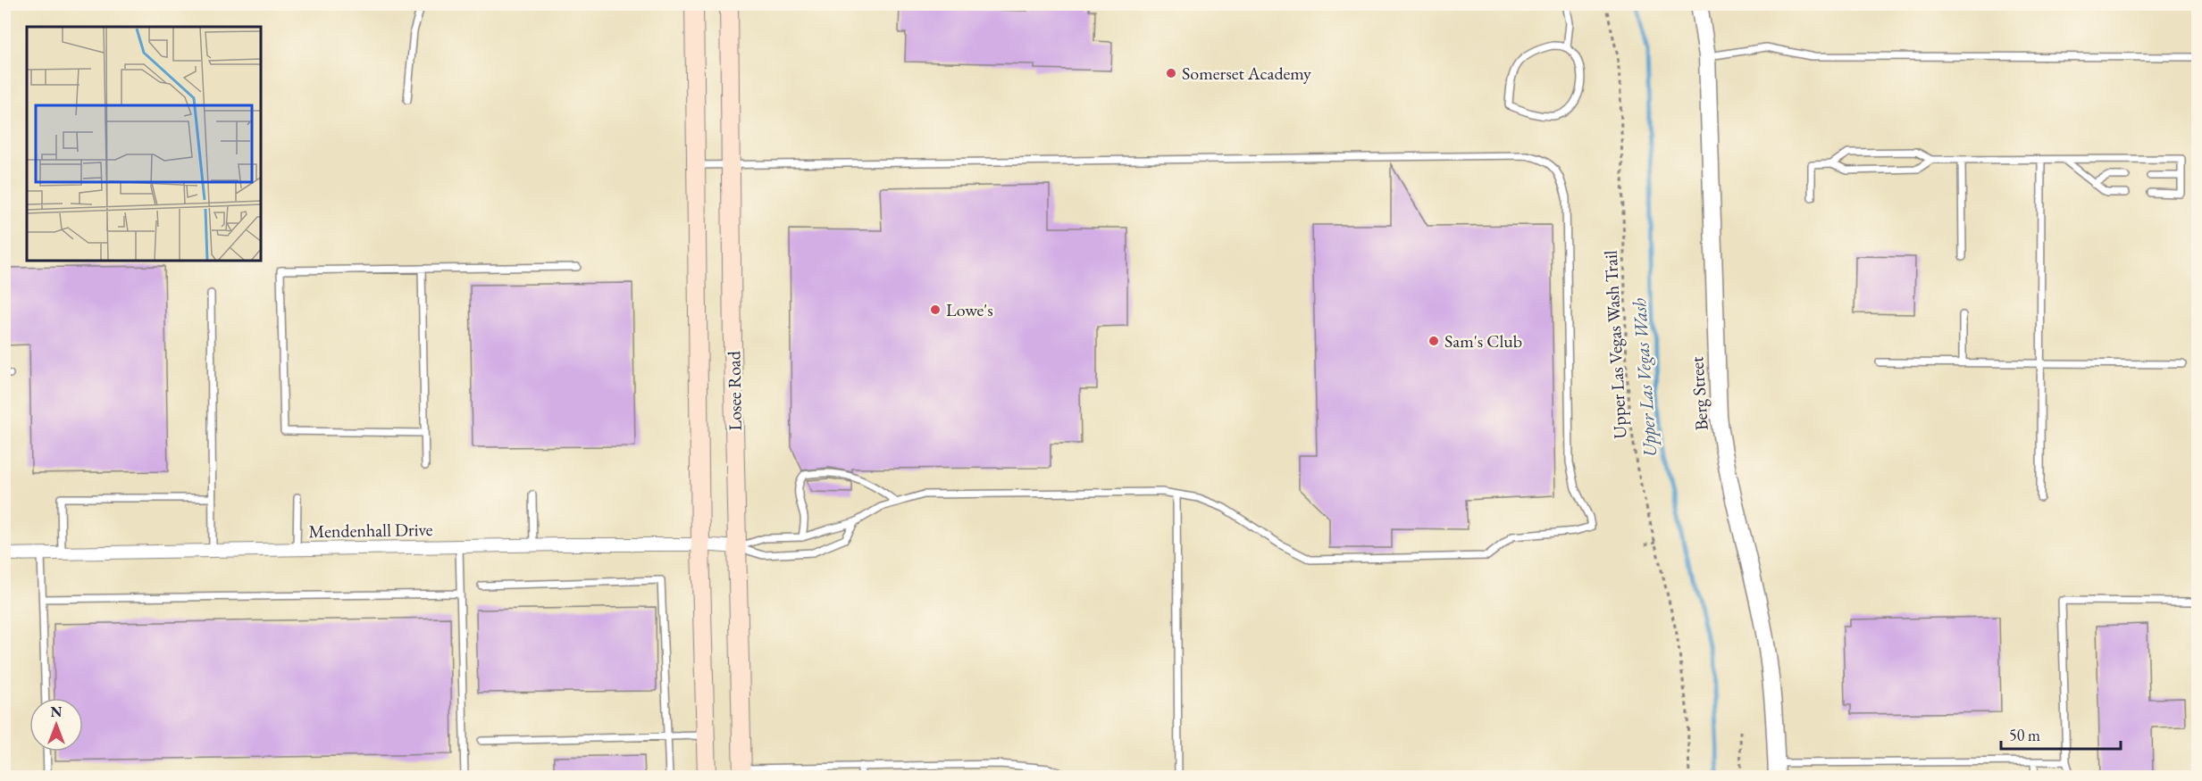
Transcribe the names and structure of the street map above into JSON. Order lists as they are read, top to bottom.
{
  "streets": {
    "main road": ["Losee Road"],
    "street": ["Berg Street", "Mendenhall Drive"],
    "path": ["Upper Las Vegas Wash Trail"]
  },
  "crossings": [
    ["Losee Road", "Mendenhall Drive"]
  ],
  "water": ["Upper Las Vegas Wash"],
  "places": ["Somerset Academy", "Lowe's", "Sam's Club"],
  "scale_bar": "50 m",
  "north": "top"
}
